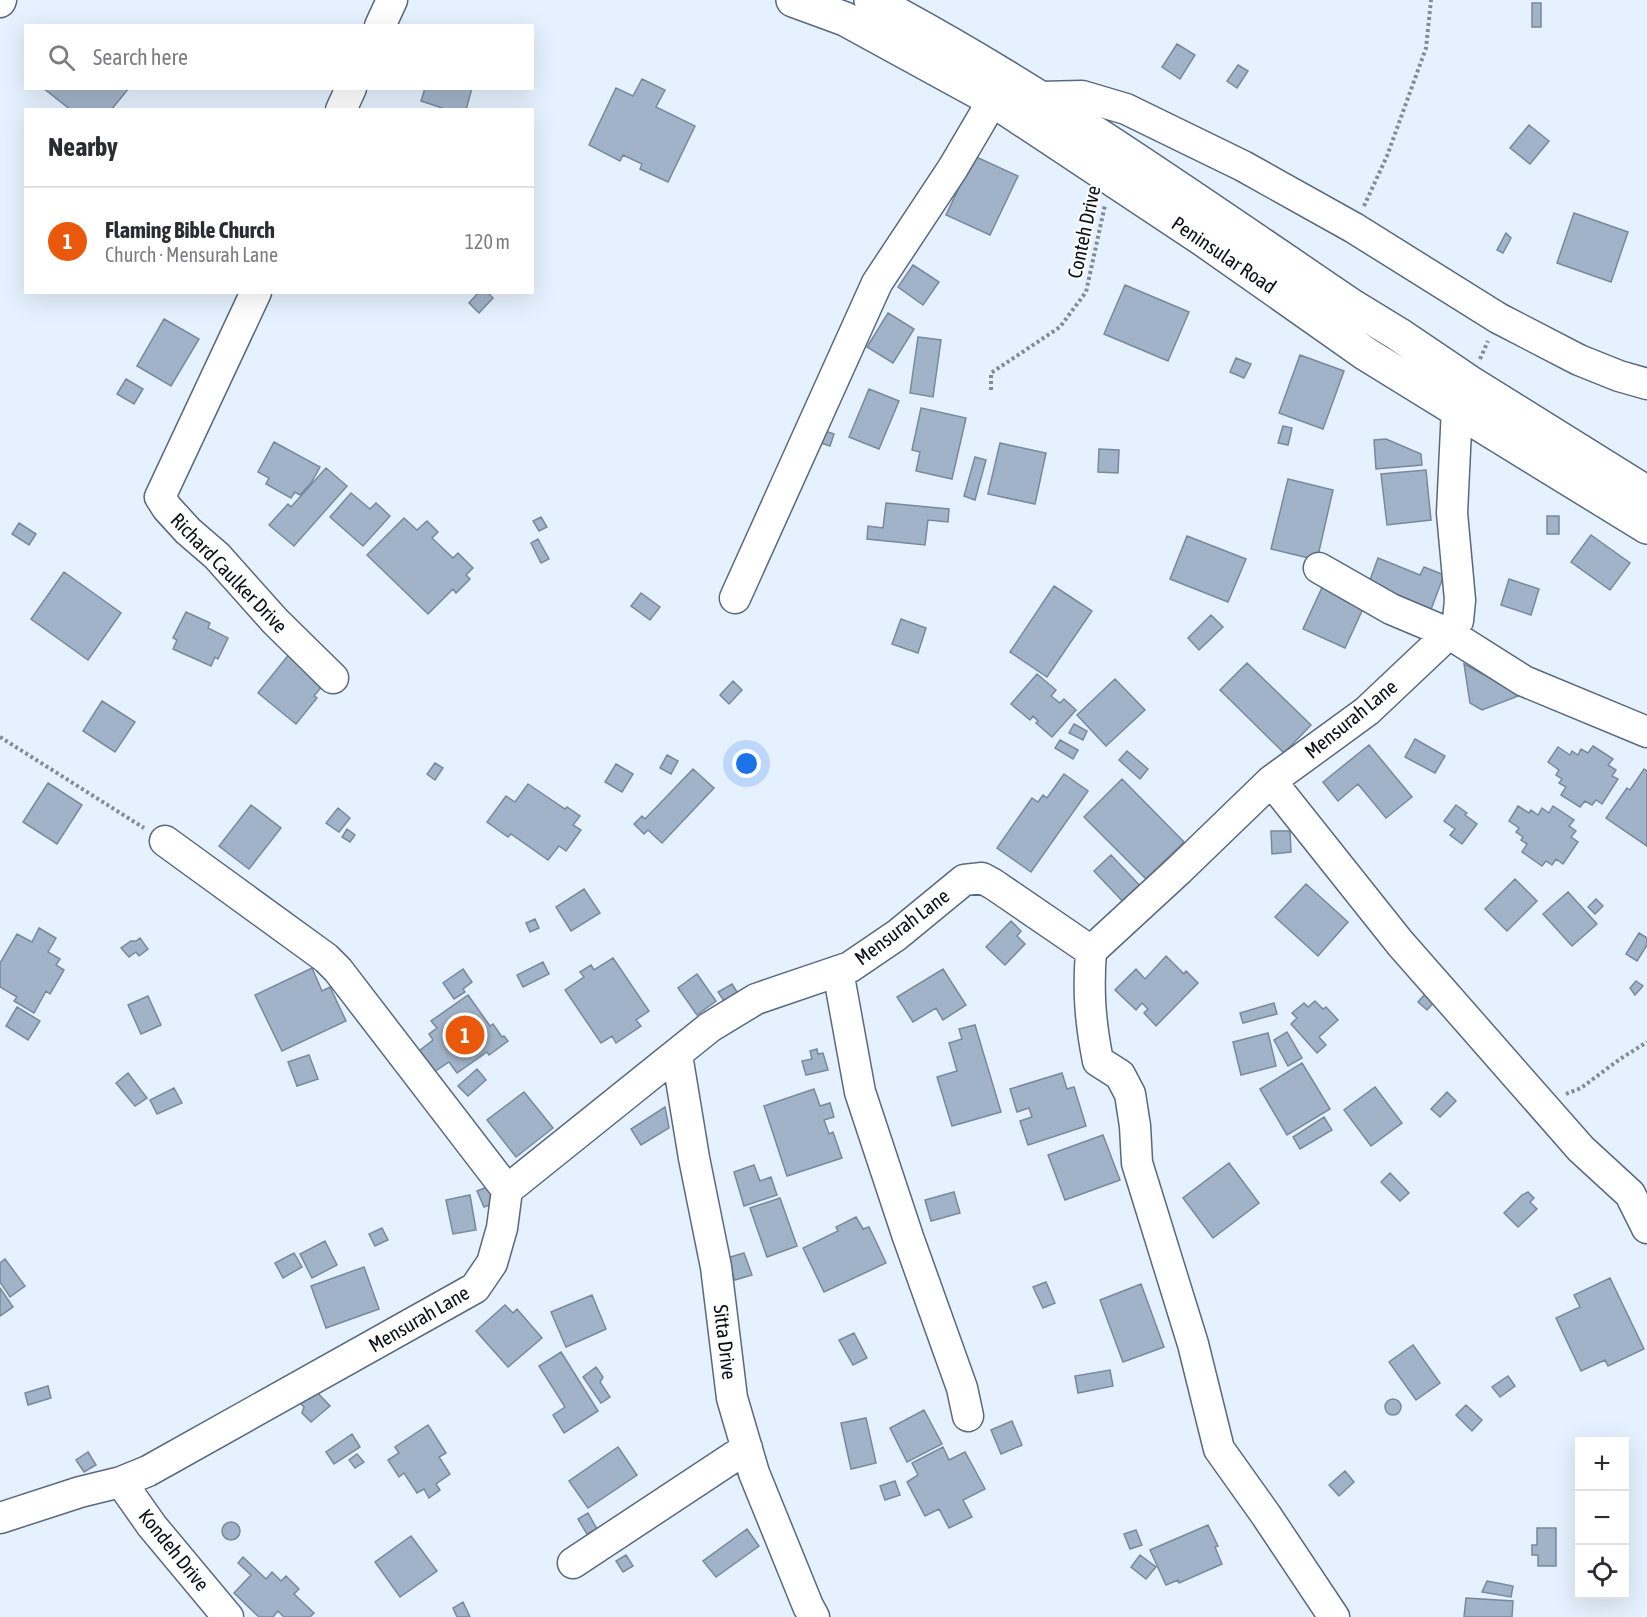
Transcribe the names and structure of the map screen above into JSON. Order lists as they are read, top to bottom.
{
  "streets": {
    "main road": ["Peninsular Road"],
    "street": [
      "Richard Caulker Drive",
      "Mensurah Lane",
      "Sitta Drive",
      "Kondeh Drive"
    ],
    "path": ["Conteh Drive"]
  },
  "crossings": [
    ["Conteh Drive", "Peninsular Road"],
    ["Peninsular Road", "Mensurah Lane"],
    ["Mensurah Lane", "Sitta Drive"],
    ["Mensurah Lane", "Kondeh Drive"]
  ],
  "page": {
    "search": "Search here",
    "heading": "Nearby",
    "list": [
      {
        "mark": "1",
        "name": "Flaming Bible Church",
        "note": "Church · Mensurah Lane",
        "value": "120 m"
      }
    ],
    "pins": "1",
    "map_buttons": ["+", "−"]
  }
}
